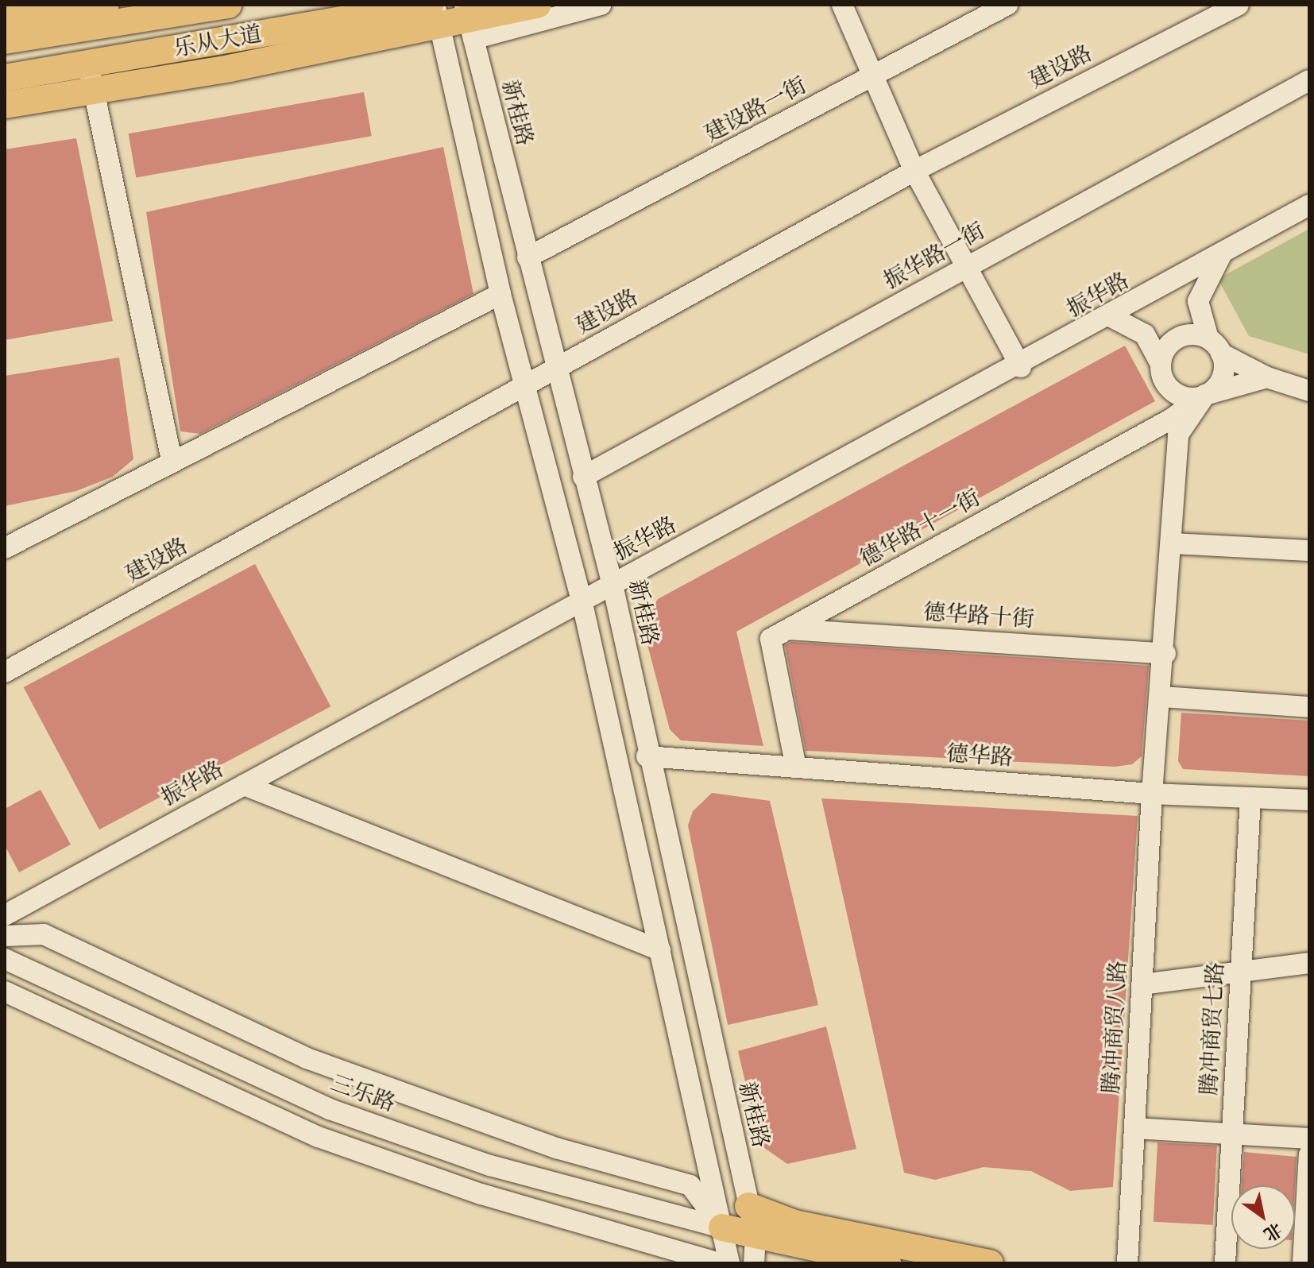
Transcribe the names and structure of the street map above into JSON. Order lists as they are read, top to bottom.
{
  "streets": {
    "main road": ["乐从大道"],
    "street": [
      "建设路",
      "建设路一街",
      "新桂路",
      "振华路一街",
      "振华路",
      "德华路十一街",
      "德华路十街",
      "德华路",
      "腾冲商贸八路",
      "腾冲商贸七路",
      "三乐路"
    ]
  },
  "crossings": [
    ["建设路", "新桂路"],
    ["建设路一街", "新桂路"],
    ["新桂路", "振华路一街"],
    ["新桂路", "振华路"],
    ["新桂路", "德华路"],
    ["德华路十一街", "德华路十街"],
    ["德华路十一街", "德华路"],
    ["德华路十一街", "腾冲商贸八路"],
    ["德华路十街", "腾冲商贸八路"],
    ["德华路", "腾冲商贸八路"],
    ["德华路", "腾冲商贸七路"]
  ],
  "north": "bottom right"
}
